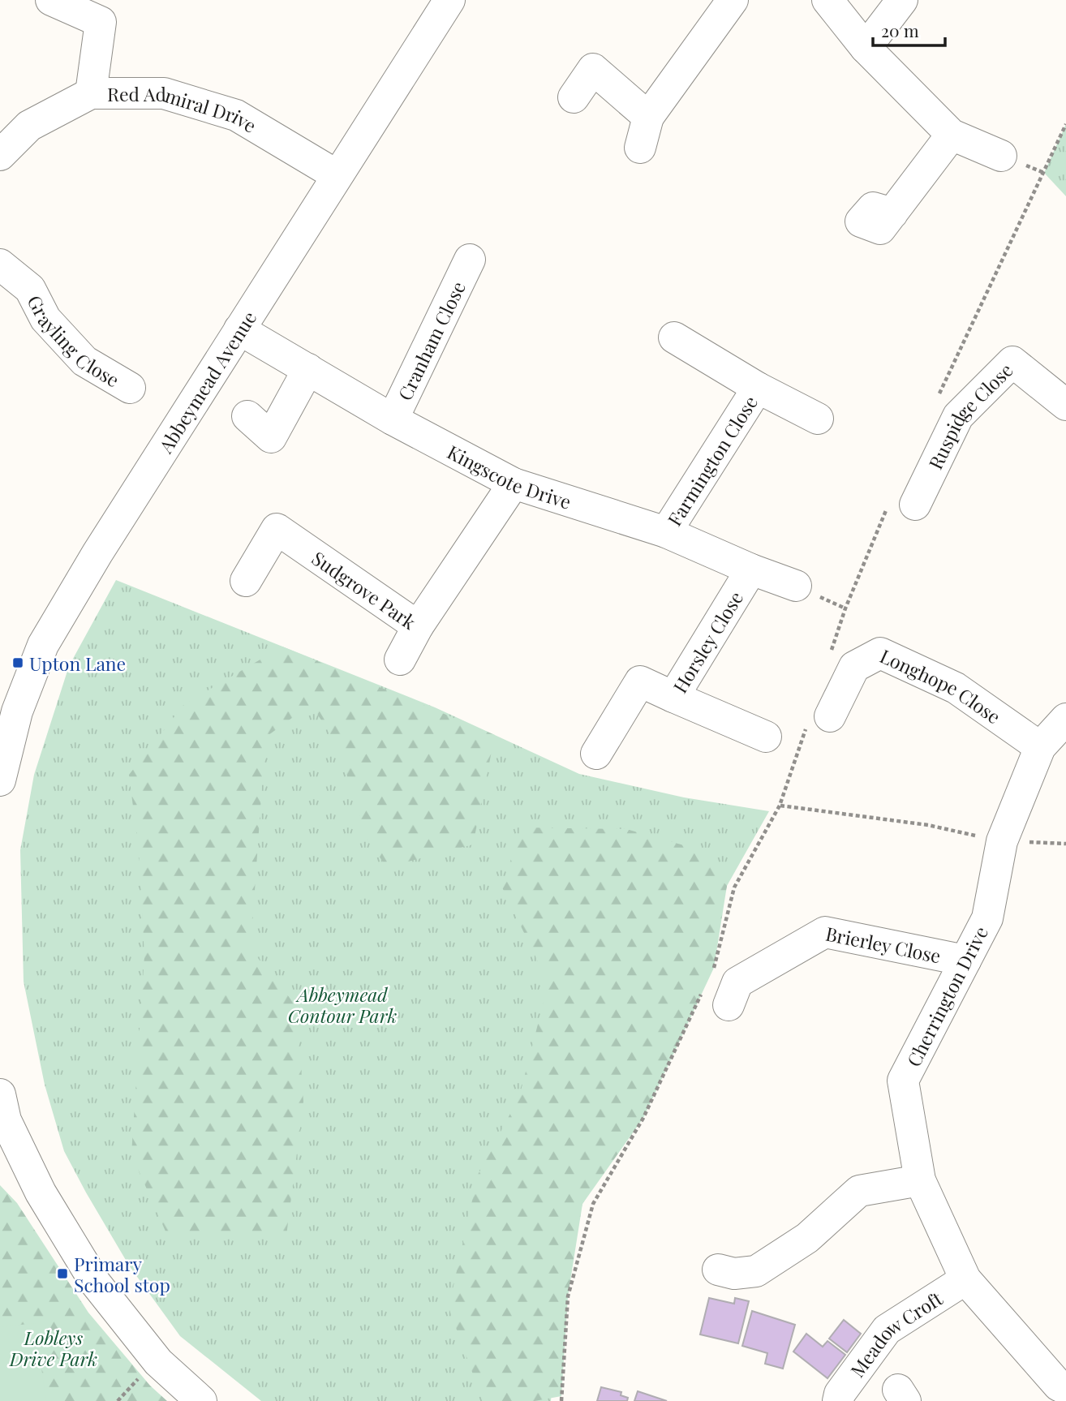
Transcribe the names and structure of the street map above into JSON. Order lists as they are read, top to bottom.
{
  "streets": {
    "street": [
      "Red Admiral Drive",
      "Grayling Close",
      "Cranham Close",
      "Abbeymead Avenue",
      "Ruspidge Close",
      "Farmington Close",
      "Kingscote Drive",
      "Sudgrove Park",
      "Horsley Close",
      "Longhope Close",
      "Brierley Close",
      "Cherrington Drive",
      "Meadow Croft"
    ]
  },
  "crossings": [
    ["Red Admiral Drive", "Abbeymead Avenue"],
    ["Cranham Close", "Kingscote Drive"],
    ["Abbeymead Avenue", "Kingscote Drive"],
    ["Farmington Close", "Kingscote Drive"],
    ["Kingscote Drive", "Sudgrove Park"],
    ["Kingscote Drive", "Horsley Close"],
    ["Longhope Close", "Cherrington Drive"],
    ["Brierley Close", "Cherrington Drive"],
    ["Cherrington Drive", "Meadow Croft"]
  ],
  "parks": ["Abbeymead Contour Park", "Lobleys Drive Park"],
  "places": {
    "transit": ["Upton Lane", "Primary School stop"]
  },
  "scale_bar": "20 m"
}
